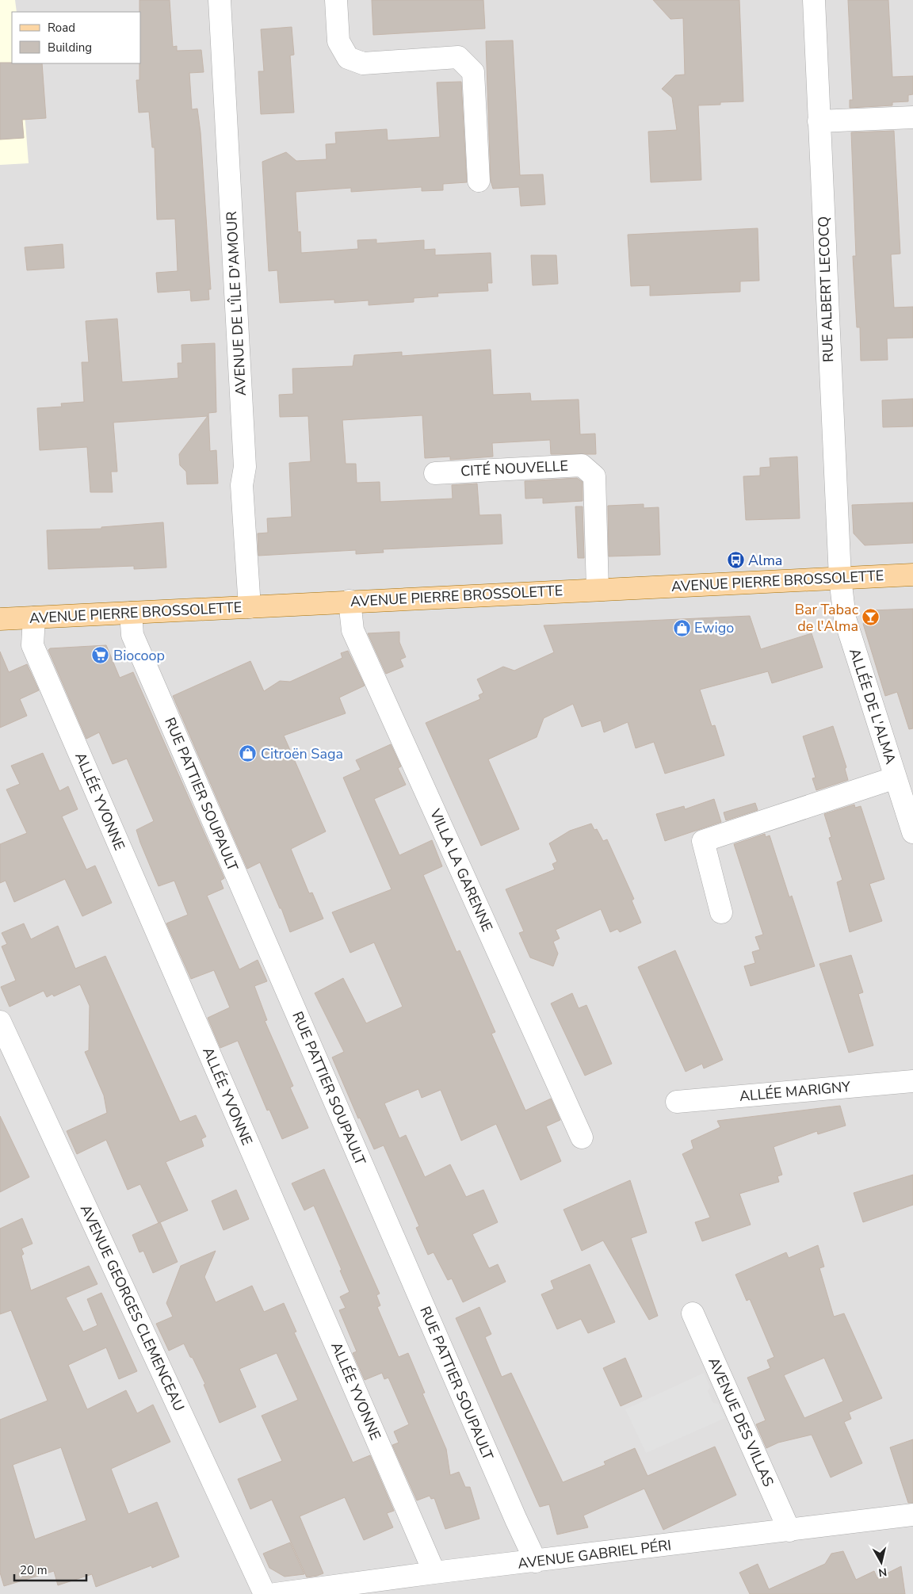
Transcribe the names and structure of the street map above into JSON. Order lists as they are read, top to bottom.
{
  "streets": {
    "main road": ["AVENUE PIERRE BROSSOLETTE"],
    "street": [
      "RUE ALBERT LECOCQ",
      "AVENUE DE L'ÎLE D'AMOUR",
      "CITÉ NOUVELLE",
      "ALLÉE DE L'ALMA",
      "RUE PATTIER SOUPAULT",
      "ALLÉE YVONNE",
      "VILLA LA GARENNE",
      "ALLÉE MARIGNY",
      "AVENUE GEORGES CLEMENCEAU",
      "AVENUE DES VILLAS",
      "AVENUE GABRIEL PÉRI"
    ]
  },
  "crossings": [
    ["RUE ALBERT LECOCQ", "AVENUE PIERRE BROSSOLETTE"],
    ["RUE ALBERT LECOCQ", "ALLÉE DE L'ALMA"],
    ["AVENUE DE L'ÎLE D'AMOUR", "AVENUE PIERRE BROSSOLETTE"],
    ["CITÉ NOUVELLE", "AVENUE PIERRE BROSSOLETTE"],
    ["AVENUE PIERRE BROSSOLETTE", "ALLÉE DE L'ALMA"],
    ["AVENUE PIERRE BROSSOLETTE", "RUE PATTIER SOUPAULT"],
    ["AVENUE PIERRE BROSSOLETTE", "ALLÉE YVONNE"],
    ["AVENUE PIERRE BROSSOLETTE", "VILLA LA GARENNE"],
    ["RUE PATTIER SOUPAULT", "AVENUE GABRIEL PÉRI"],
    ["ALLÉE YVONNE", "AVENUE GABRIEL PÉRI"],
    ["AVENUE DES VILLAS", "AVENUE GABRIEL PÉRI"]
  ],
  "places": {
    "bus stop": ["Alma"],
    "bar": ["Bar Tabac de l'Alma"],
    "shop": ["Ewigo", "Citroën Saga"],
    "supermarket": ["Biocoop"]
  },
  "legend": ["Road", "Building"],
  "scale_bar": "20 m",
  "north": "bottom"
}
